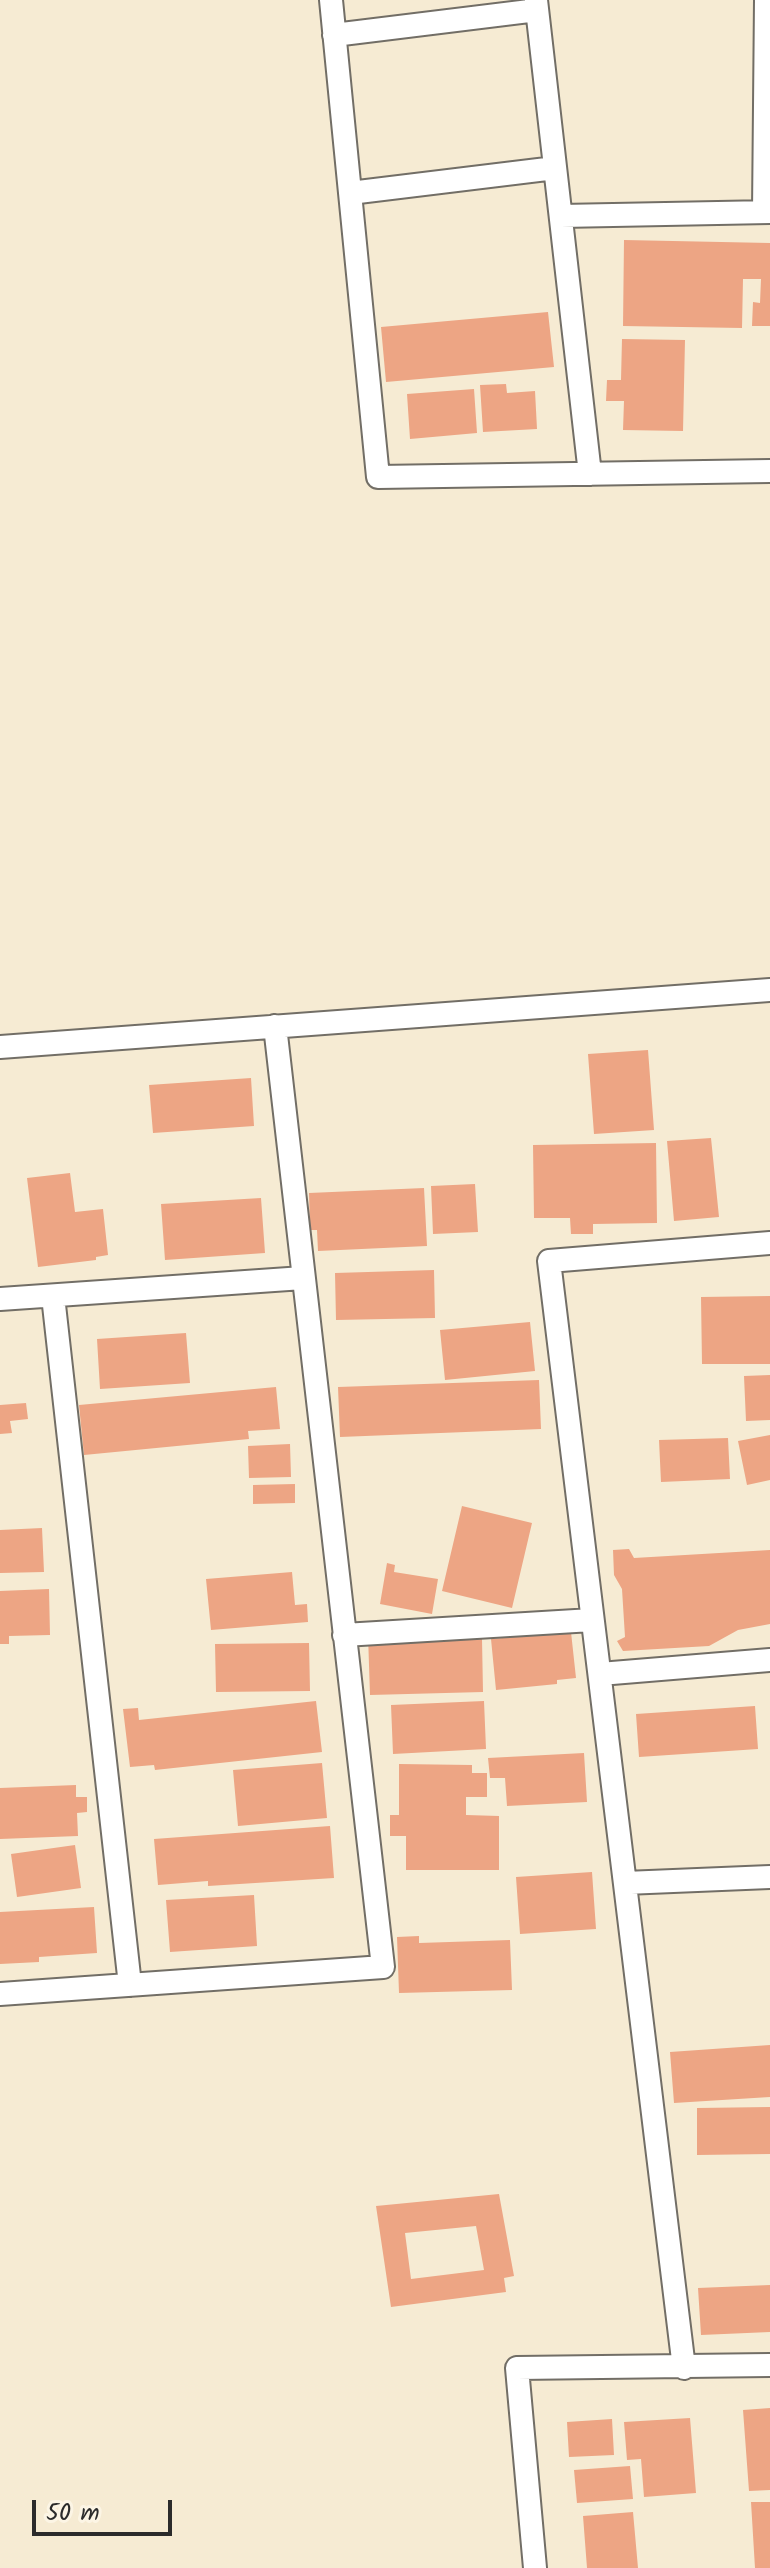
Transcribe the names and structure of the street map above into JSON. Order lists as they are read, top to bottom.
{
  "scale_bar": "50 m"
}
